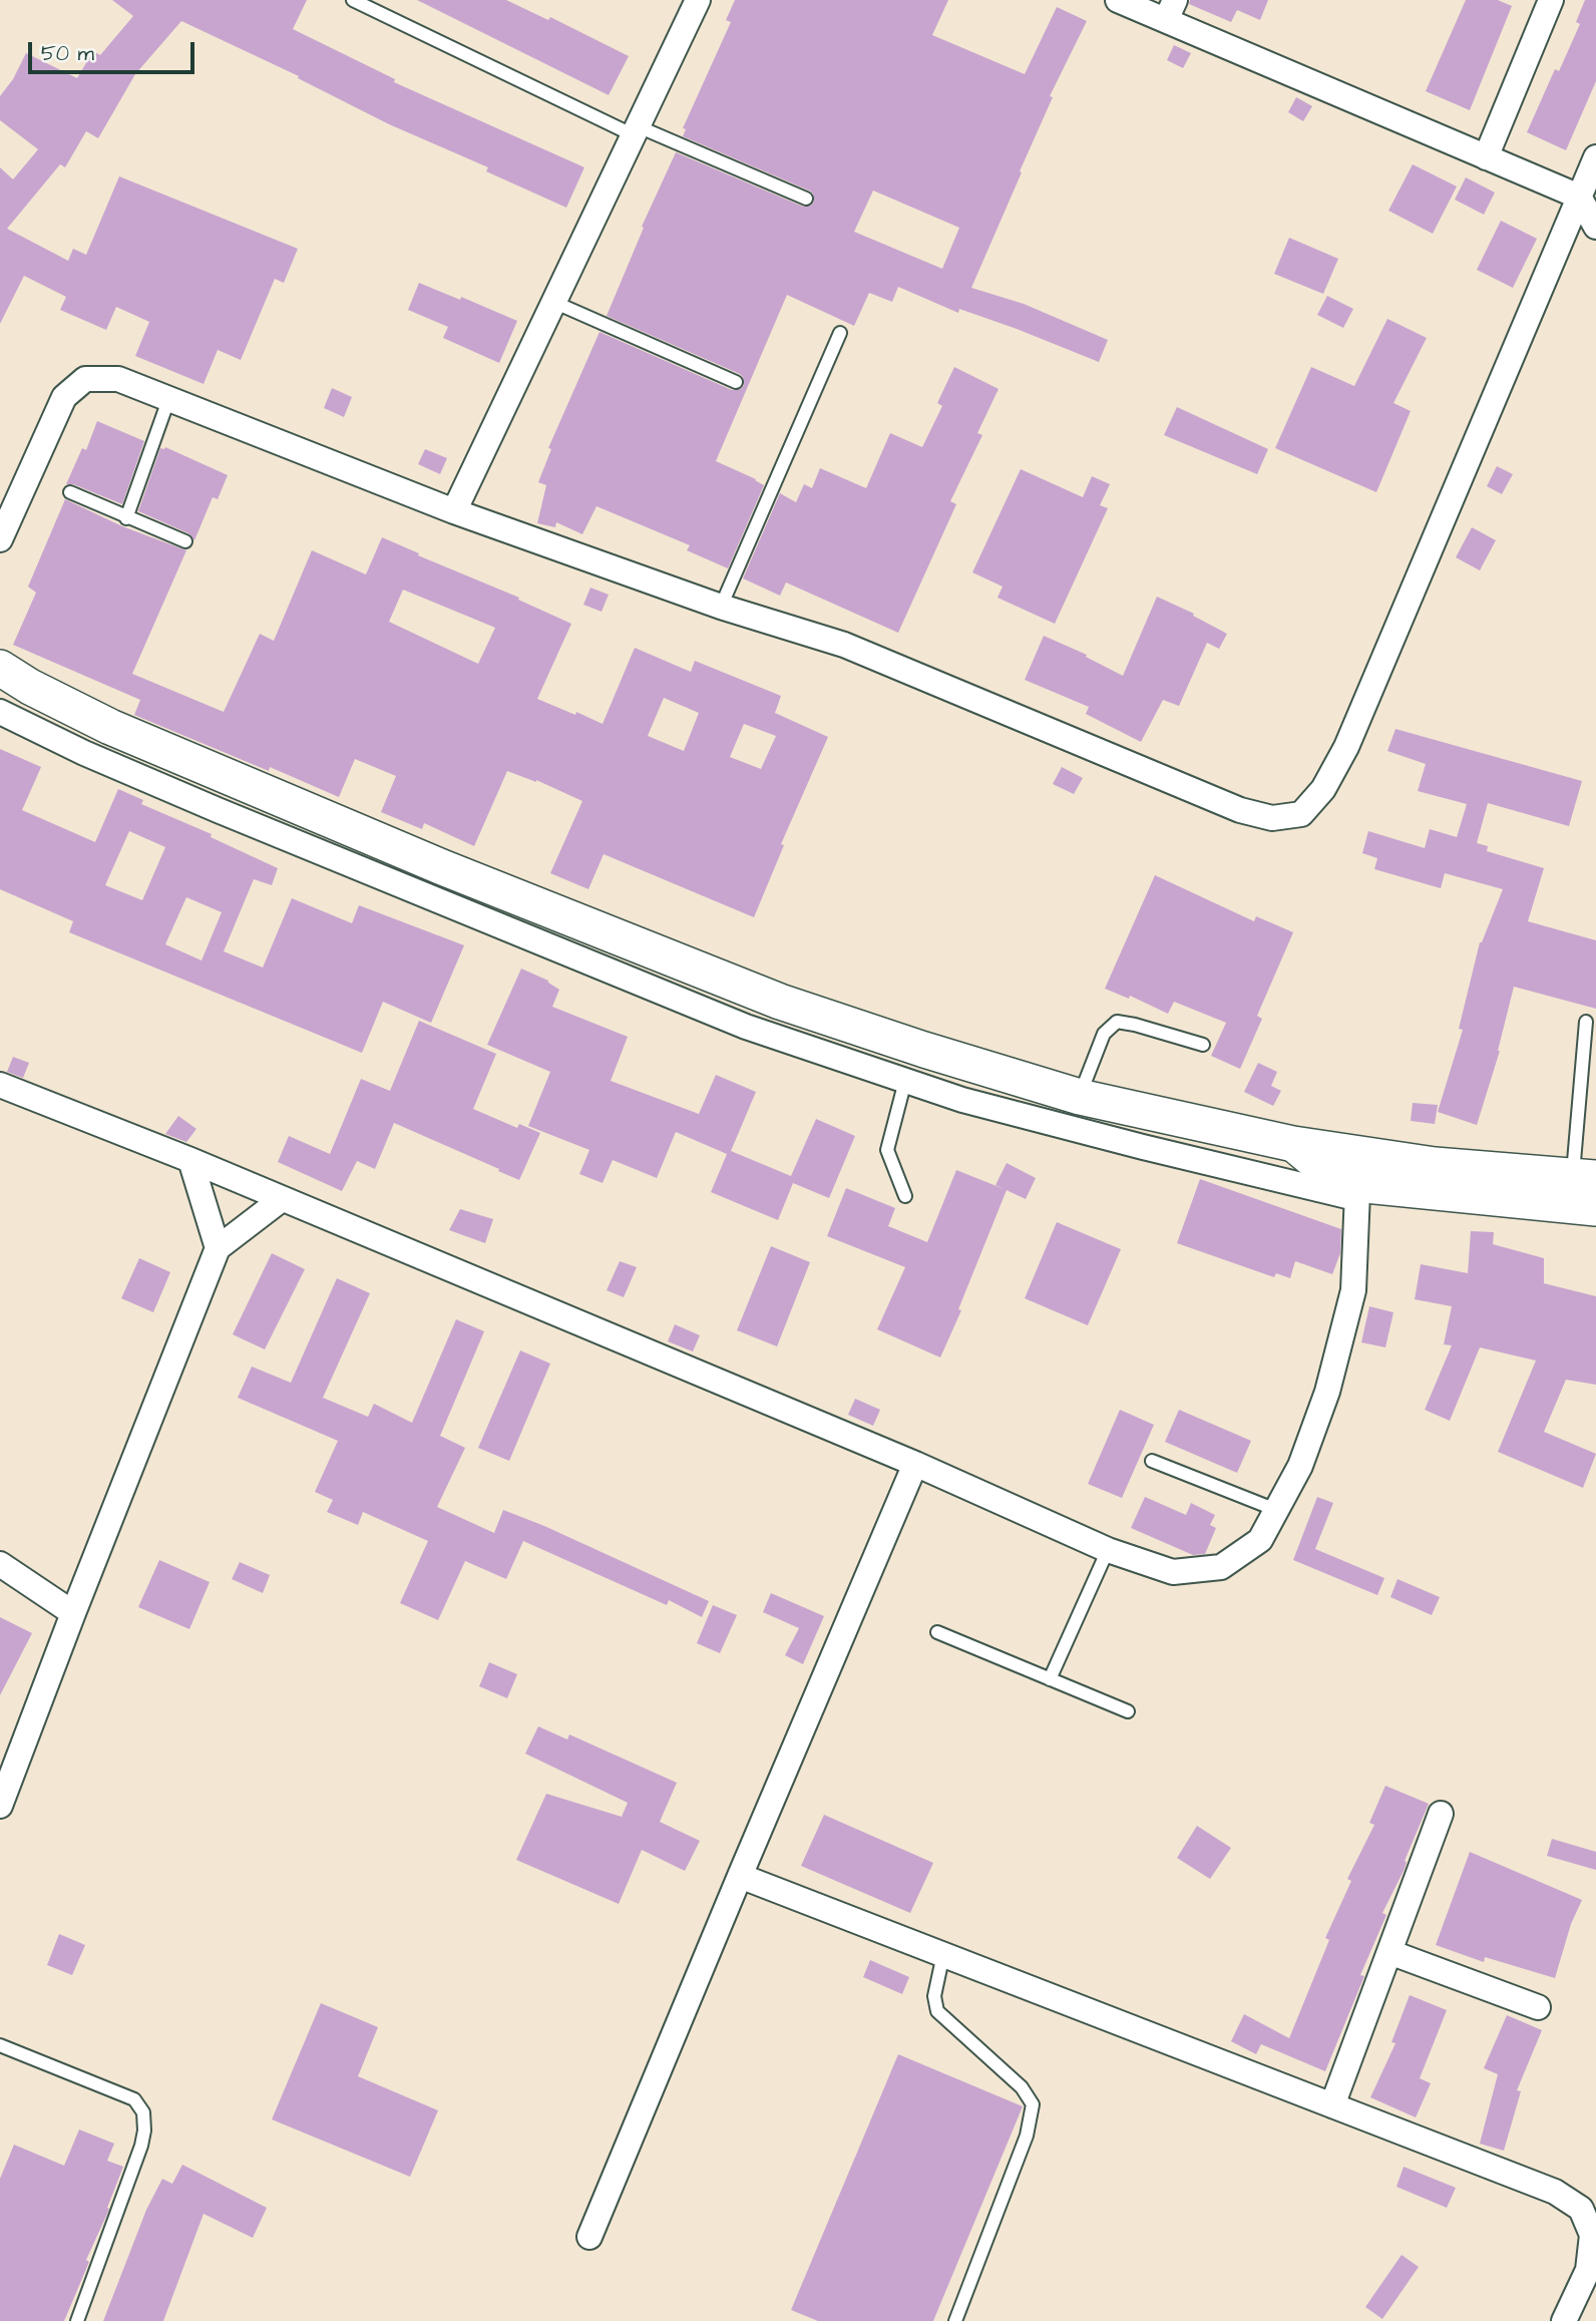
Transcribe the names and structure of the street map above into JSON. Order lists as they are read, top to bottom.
{
  "scale_bar": "50 m"
}
